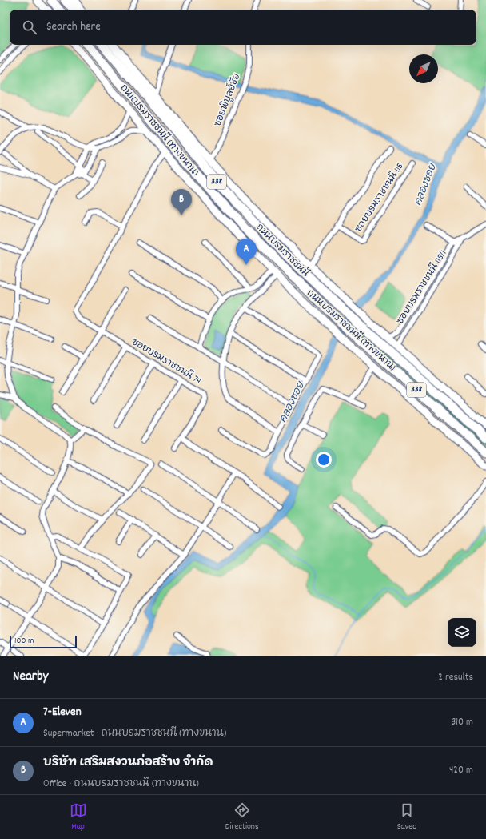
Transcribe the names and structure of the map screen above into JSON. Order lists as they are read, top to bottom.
{
  "streets": {
    "highway": ["338", "ถนนบรมราชชนนี"],
    "main road": ["ถนนบรมราชชนนี (ทางขนาน)"],
    "street": [
      "ซอยพิบูลย์ชัย",
      "ซอยบรมราชชนนี 115",
      "ซอยบรมราชชนนี 115/1",
      "ซอยบรมราชชนนี 74"
    ]
  },
  "crossings": [
    ["ซอยพิบูลย์ชัย", "ถนนบรมราชชนนี (ทางขนาน)"],
    ["ถนนบรมราชชนนี (ทางขนาน)", "ถนนบรมราชชนนี"],
    ["ถนนบรมราชชนนี (ทางขนาน)", "ซอยบรมราชชนนี 115/1"],
    ["ถนนบรมราชชนนี (ทางขนาน)", "ซอยบรมราชชนนี 74"]
  ],
  "water": ["คลองซอย"],
  "scale_bar": "100 m",
  "north": "bottom left",
  "page": {
    "search": "Search here",
    "pins": ["B", "A"],
    "scale": "100 m",
    "heading": ["Nearby", "2 results"],
    "list": [
      {
        "mark": "A",
        "name": "7-Eleven",
        "note": "Supermarket · ถนนบรมราชชนนี (ทางขนาน)",
        "value": "310 m"
      },
      {
        "mark": "B",
        "name": "บริษัท เสริมสงวนก่อสร้าง จำกัด",
        "note": "Office · ถนนบรมราชชนนี (ทางขนาน)",
        "value": "420 m"
      }
    ],
    "nav": ["Map", "Directions", "Saved"]
  }
}
